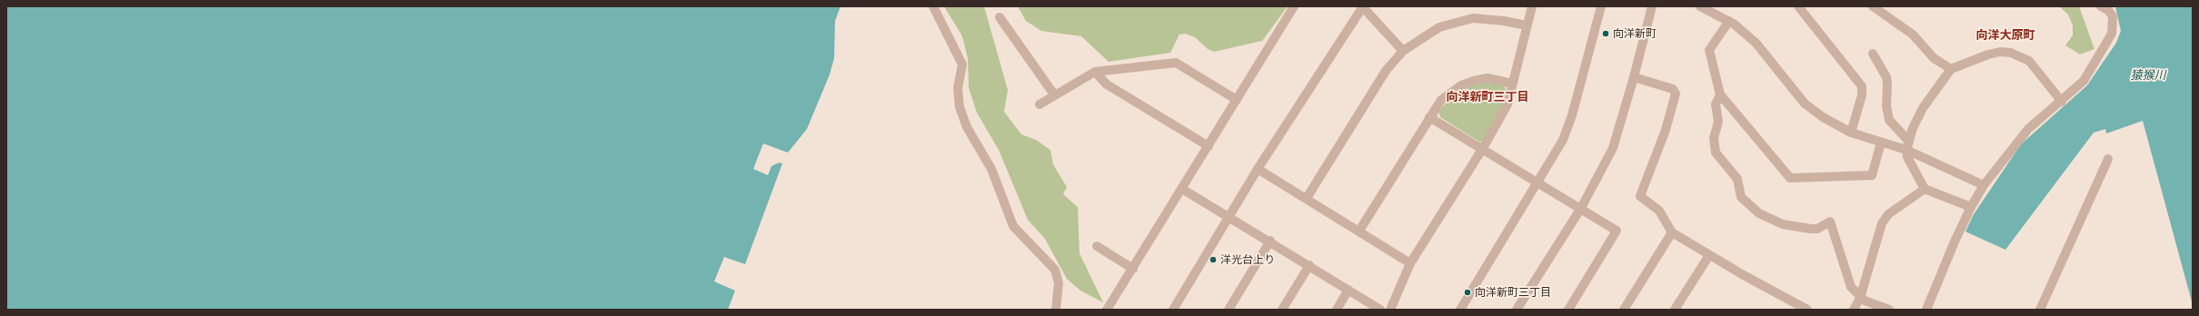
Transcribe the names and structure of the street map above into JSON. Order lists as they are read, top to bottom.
{
  "districts": ["向洋大原町", "向洋新町三丁目"],
  "water": ["猿猴川"],
  "places": ["向洋新町", "洋光台上り", "向洋新町三丁目"]
}
